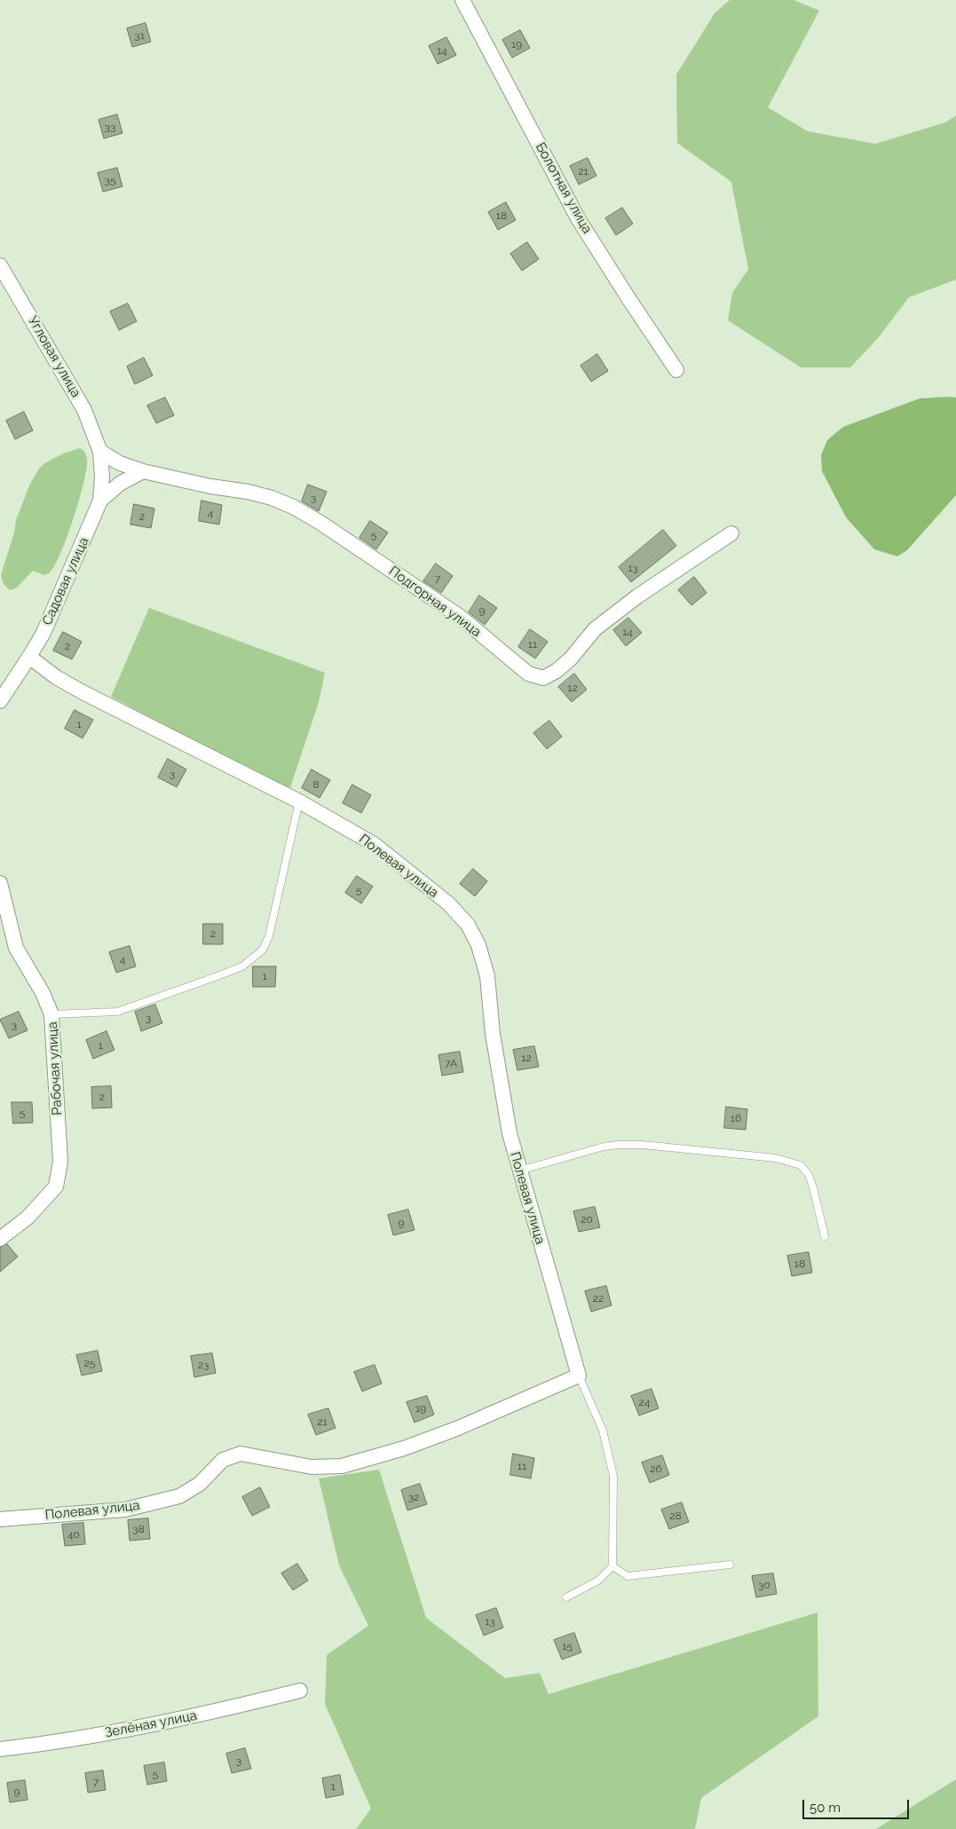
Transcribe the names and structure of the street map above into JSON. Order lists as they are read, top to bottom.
{
  "streets": {
    "street": [
      "Болотная улица",
      "Угловая улица",
      "Садовая улица",
      "Подгорная улица",
      "Полевая улица",
      "Рабочая улица",
      "Зелёная улица"
    ]
  },
  "crossings": [
    ["Угловая улица", "Садовая улица"],
    ["Угловая улица", "Подгорная улица"],
    ["Садовая улица", "Подгорная улица"],
    ["Садовая улица", "Полевая улица"]
  ],
  "house_numbers": [
    "31",
    "19",
    "14",
    "33",
    "21",
    "35",
    "18",
    "3",
    "4",
    "2",
    "5",
    "13",
    "7",
    "9",
    "14",
    "11",
    "2",
    "12",
    "1",
    "3",
    "8",
    "5",
    "2",
    "4",
    "1",
    "3",
    "3",
    "1",
    "12",
    "7А",
    "2",
    "5",
    "16",
    "20",
    "9",
    "18",
    "22",
    "25",
    "23",
    "24",
    "19",
    "21",
    "11",
    "26",
    "32",
    "28",
    "38",
    "40",
    "30",
    "13",
    "15",
    "3",
    "5",
    "7",
    "1",
    "9"
  ],
  "scale_bar": "50 m"
}
